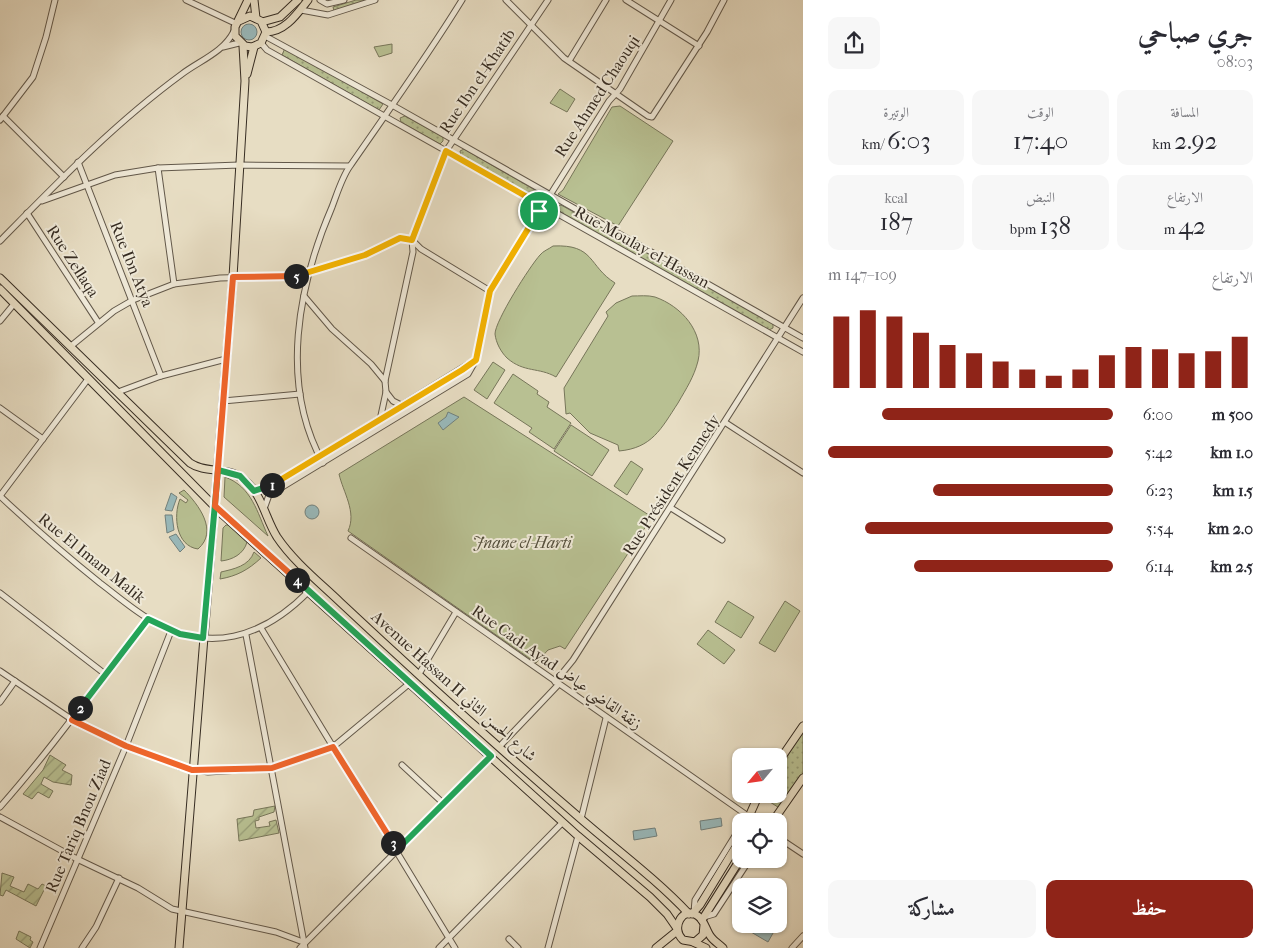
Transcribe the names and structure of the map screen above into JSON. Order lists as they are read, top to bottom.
{
  "streets": {
    "main road": ["Avenue Hassan II شارع الحسن الثاني"],
    "street": [
      "Rue Ibn el-Khatib",
      "Rue Ahmed Chaouqi",
      "Rue Moulay el-Hassan",
      "Rue Zellaqa",
      "Rue Ibn Atya",
      "Rue Président Kennedy",
      "Rue El Imam Malik",
      "Rue Cadi Ayad زنقة القاضي عياض",
      "Rue Tariq Bnou Ziad"
    ]
  },
  "crossings": [
    ["Rue Ibn el-Khatib", "Rue Moulay el-Hassan"],
    ["Rue Ahmed Chaouqi", "Rue Moulay el-Hassan"],
    ["Rue Moulay el-Hassan", "Rue Président Kennedy"],
    ["Rue Président Kennedy", "Rue Cadi Ayad زنقة القاضي عياض"],
    ["Rue Président Kennedy", "Avenue Hassan II شارع الحسن الثاني"],
    ["Rue El Imam Malik", "Avenue Hassan II شارع الحسن الثاني"],
    ["Rue El Imam Malik", "Rue Tariq Bnou Ziad"]
  ],
  "parks": ["Jnane el-Harti"],
  "north": "bottom left",
  "page": {
    "heading": ["جري صباحي", "08:03"],
    "stats": [
      ["المسافة", "2.92 km"],
      ["الوقت", "17:40"],
      ["الوتيرة", "6:03 /km"],
      ["الارتفاع", "42 m"],
      ["النبض", "138 bpm"],
      ["kcal", "187"]
    ],
    "chart": ["الارتفاع", "109–147 m"],
    "pins": [
      "5",
      "1",
      "4",
      "2",
      "3"
    ],
    "list": [
      {
        "name": "500 m",
        "note": "6:00"
      },
      {
        "name": "1.0 km",
        "note": "5:42"
      },
      {
        "name": "1.5 km",
        "note": "6:23"
      },
      {
        "name": "2.0 km",
        "note": "5:54"
      },
      {
        "name": "2.5 km",
        "note": "6:14"
      }
    ],
    "buttons": ["حفظ", "مشاركة"]
  }
}
